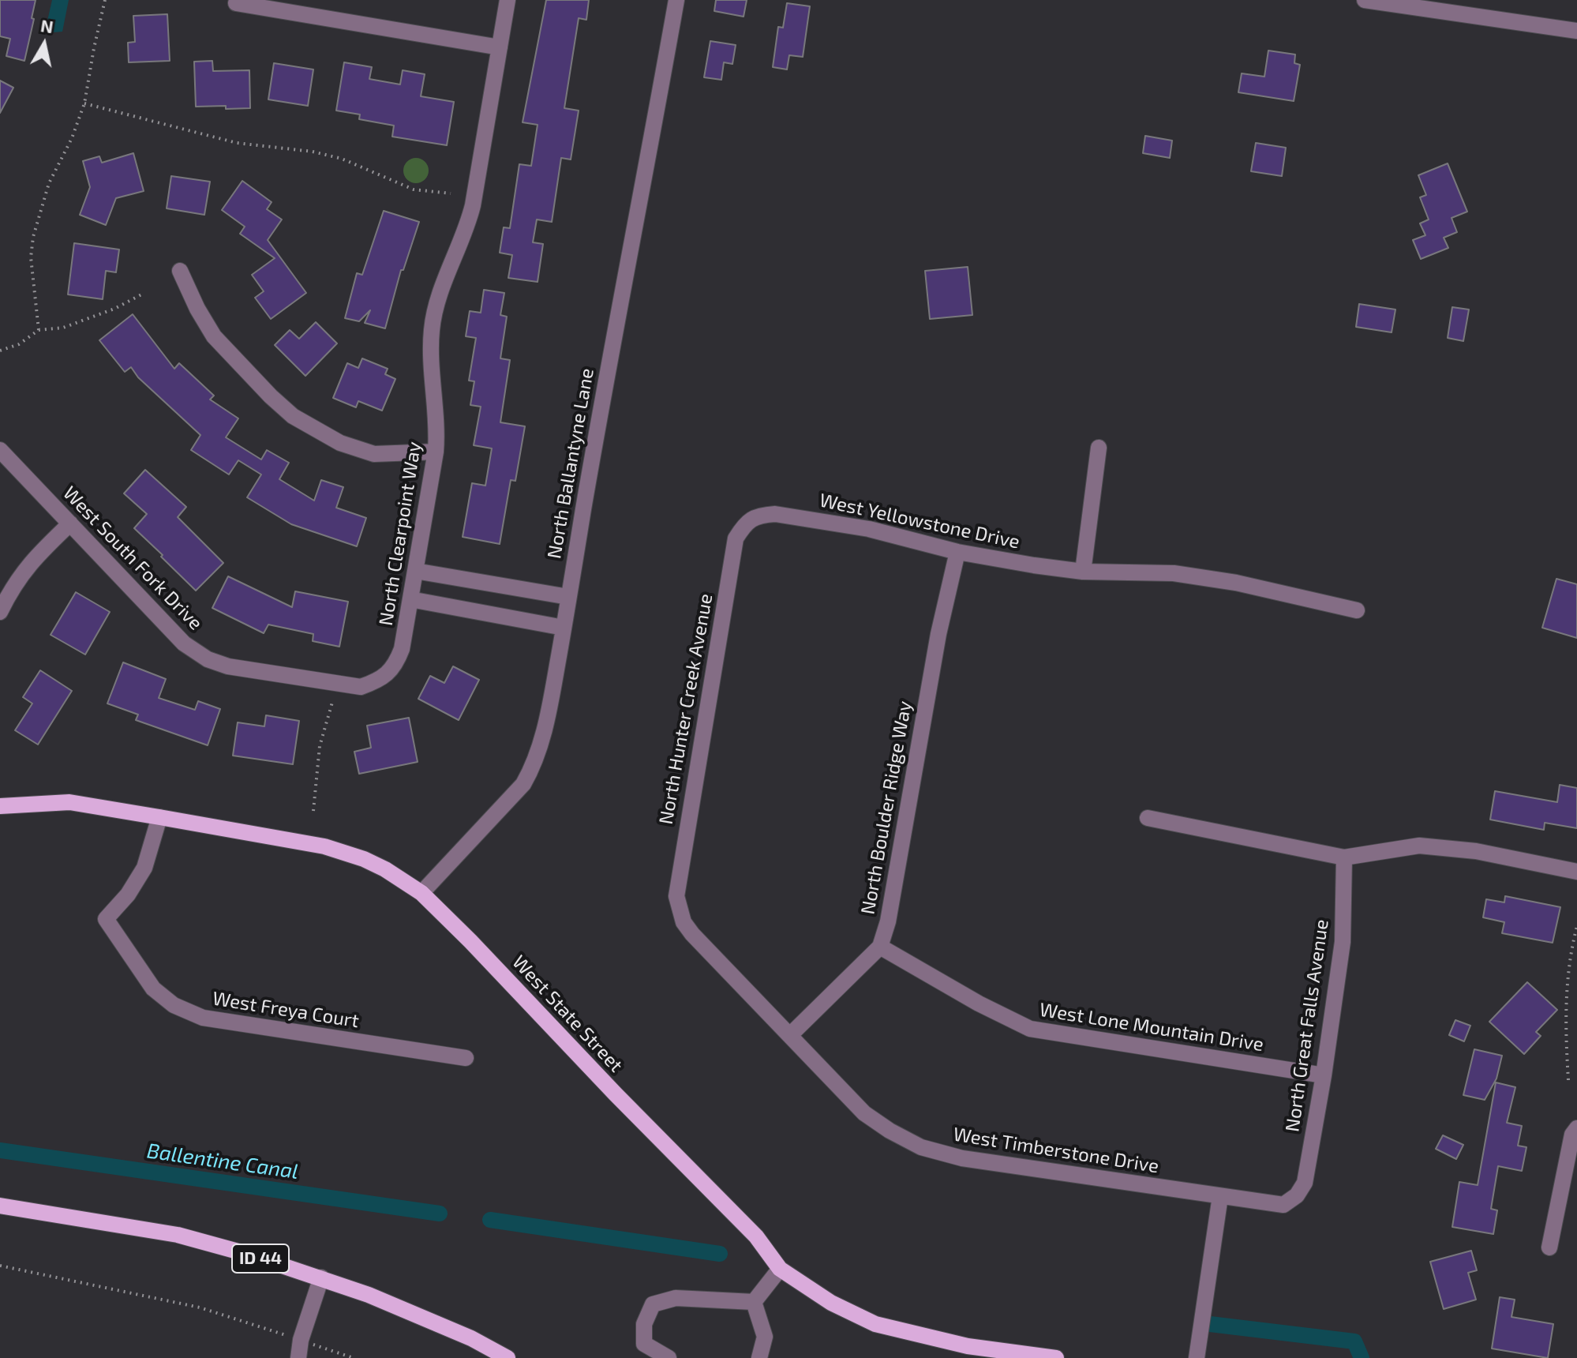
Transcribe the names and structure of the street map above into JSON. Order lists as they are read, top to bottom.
{
  "streets": {
    "main road": ["West State Street", "ID 44"],
    "street": [
      "North Ballantyne Lane",
      "West Yellowstone Drive",
      "North Clearpoint Way",
      "West South Fork Drive",
      "North Hunter Creek Avenue",
      "North Boulder Ridge Way",
      "West Freya Court",
      "North Great Falls Avenue",
      "West Lone Mountain Drive",
      "West Timberstone Drive"
    ]
  },
  "crossings": [
    ["North Ballantyne Lane", "West State Street"],
    ["West Yellowstone Drive", "North Hunter Creek Avenue"],
    ["West Yellowstone Drive", "North Boulder Ridge Way"],
    ["North Clearpoint Way", "West South Fork Drive"],
    ["North Hunter Creek Avenue", "West Timberstone Drive"],
    ["North Boulder Ridge Way", "West Lone Mountain Drive"],
    ["North Boulder Ridge Way", "West Timberstone Drive"],
    ["West Freya Court", "West State Street"],
    ["North Great Falls Avenue", "West Lone Mountain Drive"],
    ["North Great Falls Avenue", "West Timberstone Drive"]
  ],
  "water": ["Ballentine Canal"],
  "north": "top"
}
